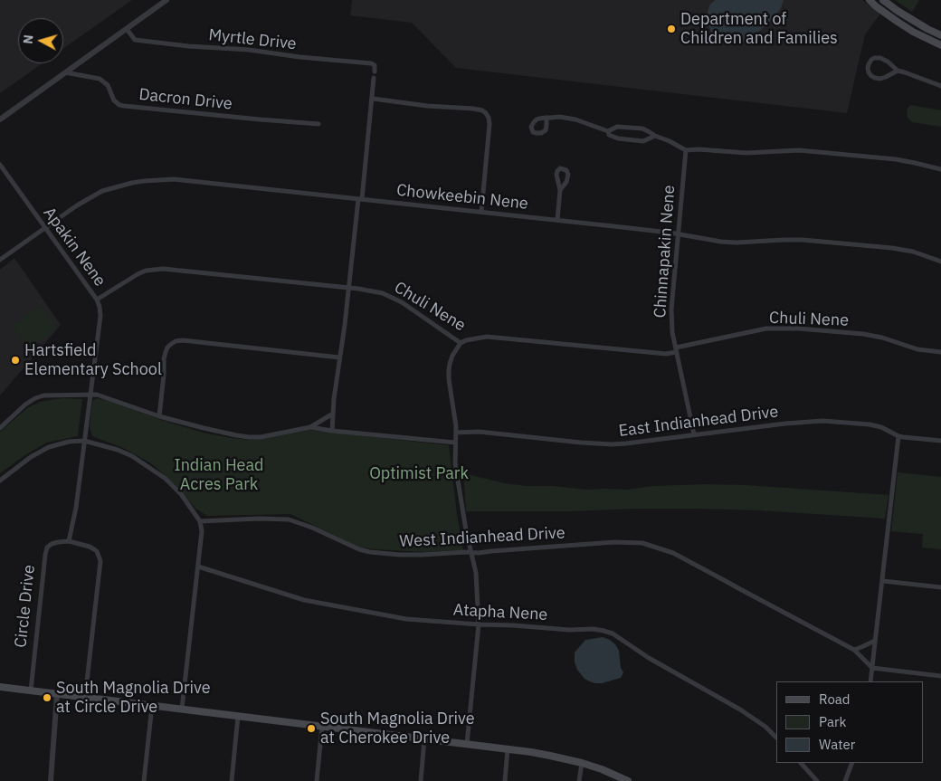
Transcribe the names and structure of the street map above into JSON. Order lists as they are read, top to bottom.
{
  "streets": {
    "street": [
      "Myrtle Drive",
      "Dacron Drive",
      "Chowkeebin Nene",
      "Apakin Nene",
      "Chinnapakin Nene",
      "Chuli Nene",
      "East Indianhead Drive",
      "West Indianhead Drive",
      "Circle Drive",
      "Atapha Nene"
    ]
  },
  "crossings": [
    ["Chowkeebin Nene", "Apakin Nene"],
    ["Chowkeebin Nene", "Chinnapakin Nene"],
    ["Apakin Nene", "Chuli Nene"],
    ["Apakin Nene", "Circle Drive"],
    ["Chinnapakin Nene", "Chuli Nene"],
    ["Chinnapakin Nene", "East Indianhead Drive"]
  ],
  "parks": ["Indian Head Acres Park", "Optimist Park"],
  "places": [
    "Department of Children and Families",
    "Hartsfield Elementary School",
    "South Magnolia Drive at Circle Drive",
    "South Magnolia Drive at Cherokee Drive"
  ],
  "legend": ["Road", "Park", "Water"],
  "north": "left"
}
